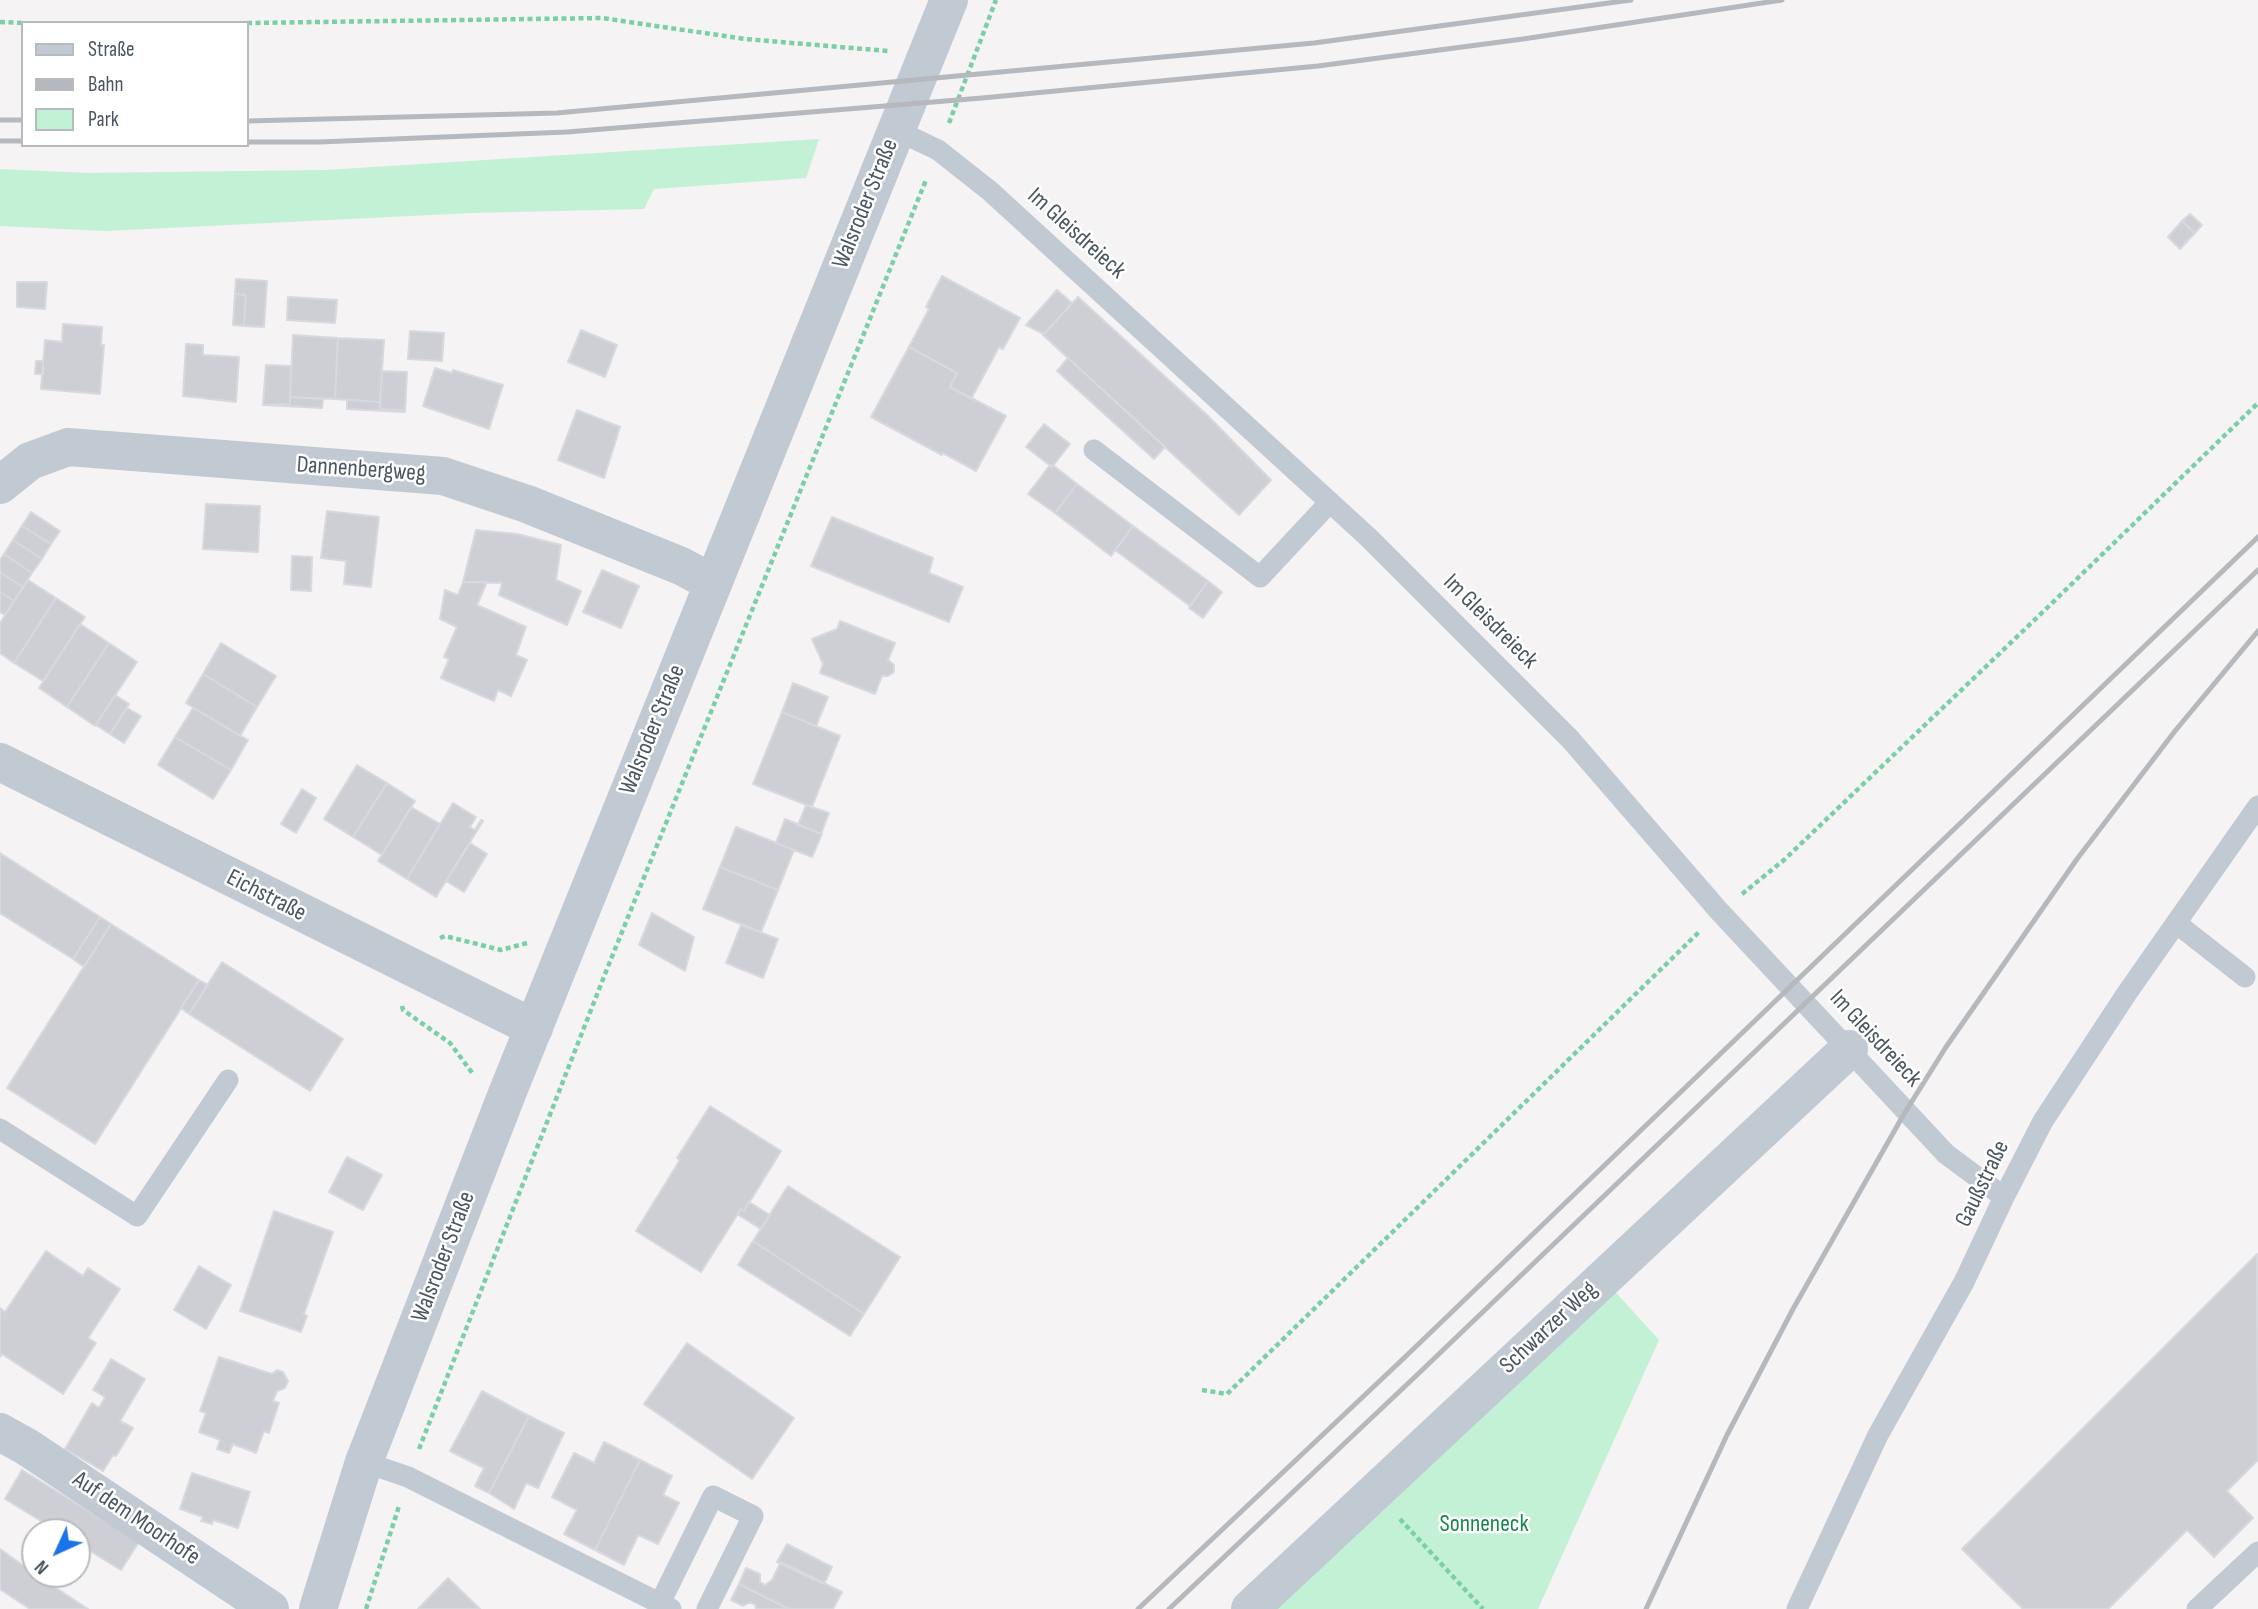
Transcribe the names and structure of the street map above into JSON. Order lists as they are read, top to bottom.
{
  "streets": {
    "street": [
      "Walsroder Straße",
      "Dannenbergweg",
      "Eichstraße",
      "Schwarzer Weg",
      "Auf dem Moorhofe"
    ],
    "lane": ["Im Gleisdreieck", "Gaußstraße"]
  },
  "crossings": [
    ["Walsroder Straße", "Im Gleisdreieck"],
    ["Walsroder Straße", "Dannenbergweg"],
    ["Walsroder Straße", "Eichstraße"],
    ["Im Gleisdreieck", "Gaußstraße"],
    ["Im Gleisdreieck", "Schwarzer Weg"]
  ],
  "parks": ["Sonneneck"],
  "legend": ["Straße", "Bahn", "Park"],
  "north": "bottom left"
}
